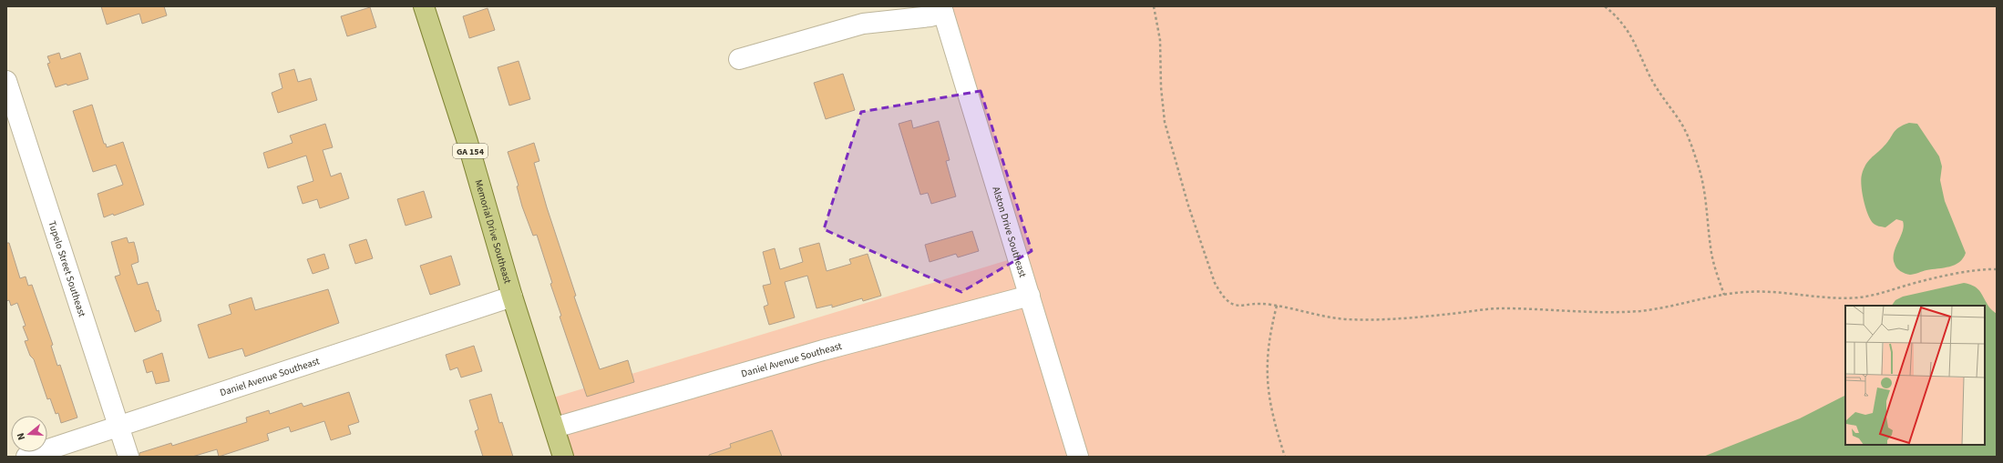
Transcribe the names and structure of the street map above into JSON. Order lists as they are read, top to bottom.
{
  "streets": {
    "main road": ["GA 154", "Memorial Drive Southeast"],
    "street": ["Alston Drive Southeast", "Tupelo Street Southeast", "Daniel Avenue Southeast"]
  },
  "crossings": [
    ["Memorial Drive Southeast", "Daniel Avenue Southeast"],
    ["Alston Drive Southeast", "Daniel Avenue Southeast"],
    ["Tupelo Street Southeast", "Daniel Avenue Southeast"]
  ],
  "north": "left"
}
